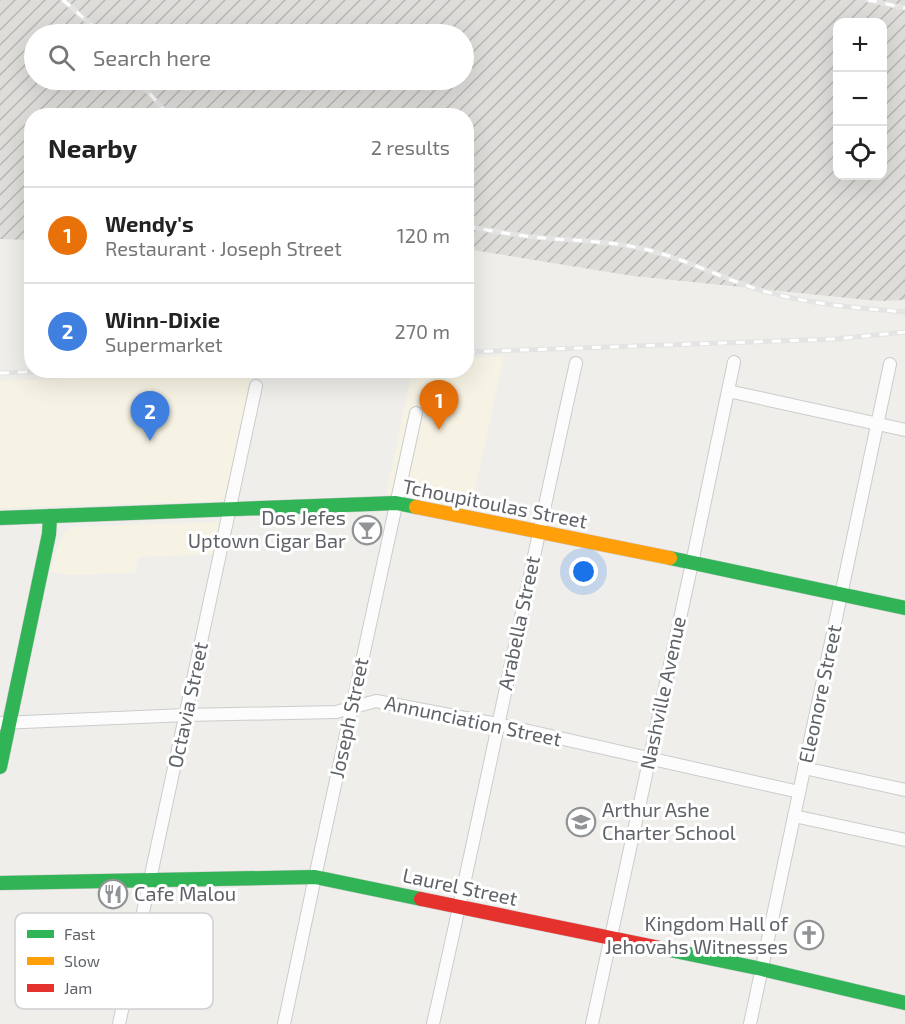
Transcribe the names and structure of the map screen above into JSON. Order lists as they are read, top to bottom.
{
  "streets": {
    "street": [
      "Tchoupitoulas Street",
      "Arabella Street",
      "Nashville Avenue",
      "Eleonore Street",
      "Octavia Street",
      "Joseph Street",
      "Annunciation Street",
      "Laurel Street"
    ]
  },
  "crossings": [
    ["Tchoupitoulas Street", "Arabella Street"],
    ["Tchoupitoulas Street", "Nashville Avenue"],
    ["Tchoupitoulas Street", "Eleonore Street"],
    ["Tchoupitoulas Street", "Octavia Street"],
    ["Tchoupitoulas Street", "Joseph Street"],
    ["Arabella Street", "Annunciation Street"],
    ["Arabella Street", "Laurel Street"],
    ["Nashville Avenue", "Annunciation Street"],
    ["Nashville Avenue", "Laurel Street"],
    ["Eleonore Street", "Annunciation Street"],
    ["Eleonore Street", "Laurel Street"],
    ["Octavia Street", "Annunciation Street"],
    ["Octavia Street", "Laurel Street"],
    ["Joseph Street", "Annunciation Street"],
    ["Joseph Street", "Laurel Street"]
  ],
  "places": {
    "bar": ["Dos Jefes Uptown Cigar Bar"],
    "school or university": ["Arthur Ashe Charter School"],
    "restaurant": ["Cafe Malou"],
    "church": ["Kingdom Hall of Jehovahs Witnesses"]
  },
  "legend": ["Fast", "Slow", "Jam"],
  "page": {
    "map_buttons": ["+", "−"],
    "search": "Search here",
    "heading": ["Nearby", "2 results"],
    "list": [
      {
        "mark": "1",
        "name": "Wendy's",
        "note": "Restaurant · Joseph Street",
        "value": "120 m"
      },
      {
        "mark": "2",
        "name": "Winn-Dixie",
        "note": "Supermarket",
        "value": "270 m"
      }
    ],
    "pins": ["1", "2"]
  }
}
